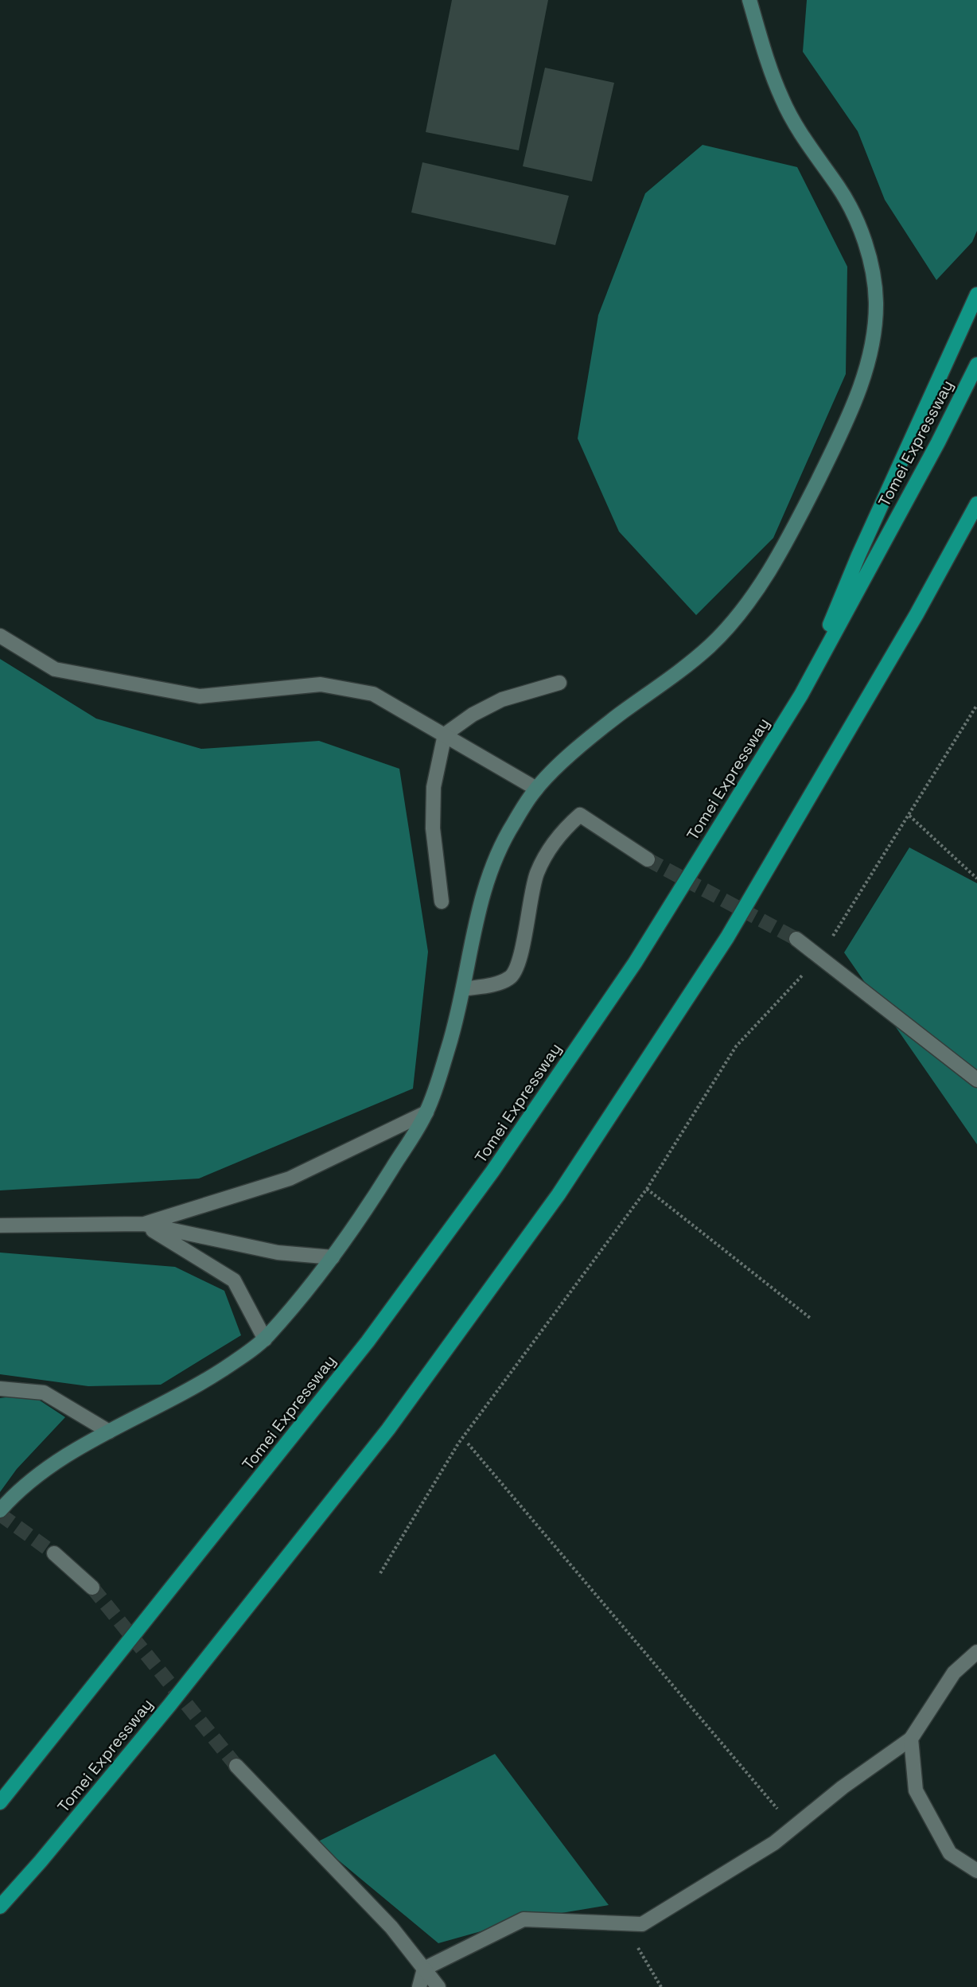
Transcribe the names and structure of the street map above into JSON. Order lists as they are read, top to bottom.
{
  "streets": {
    "highway": ["Tomei Expressway"]
  }
}
